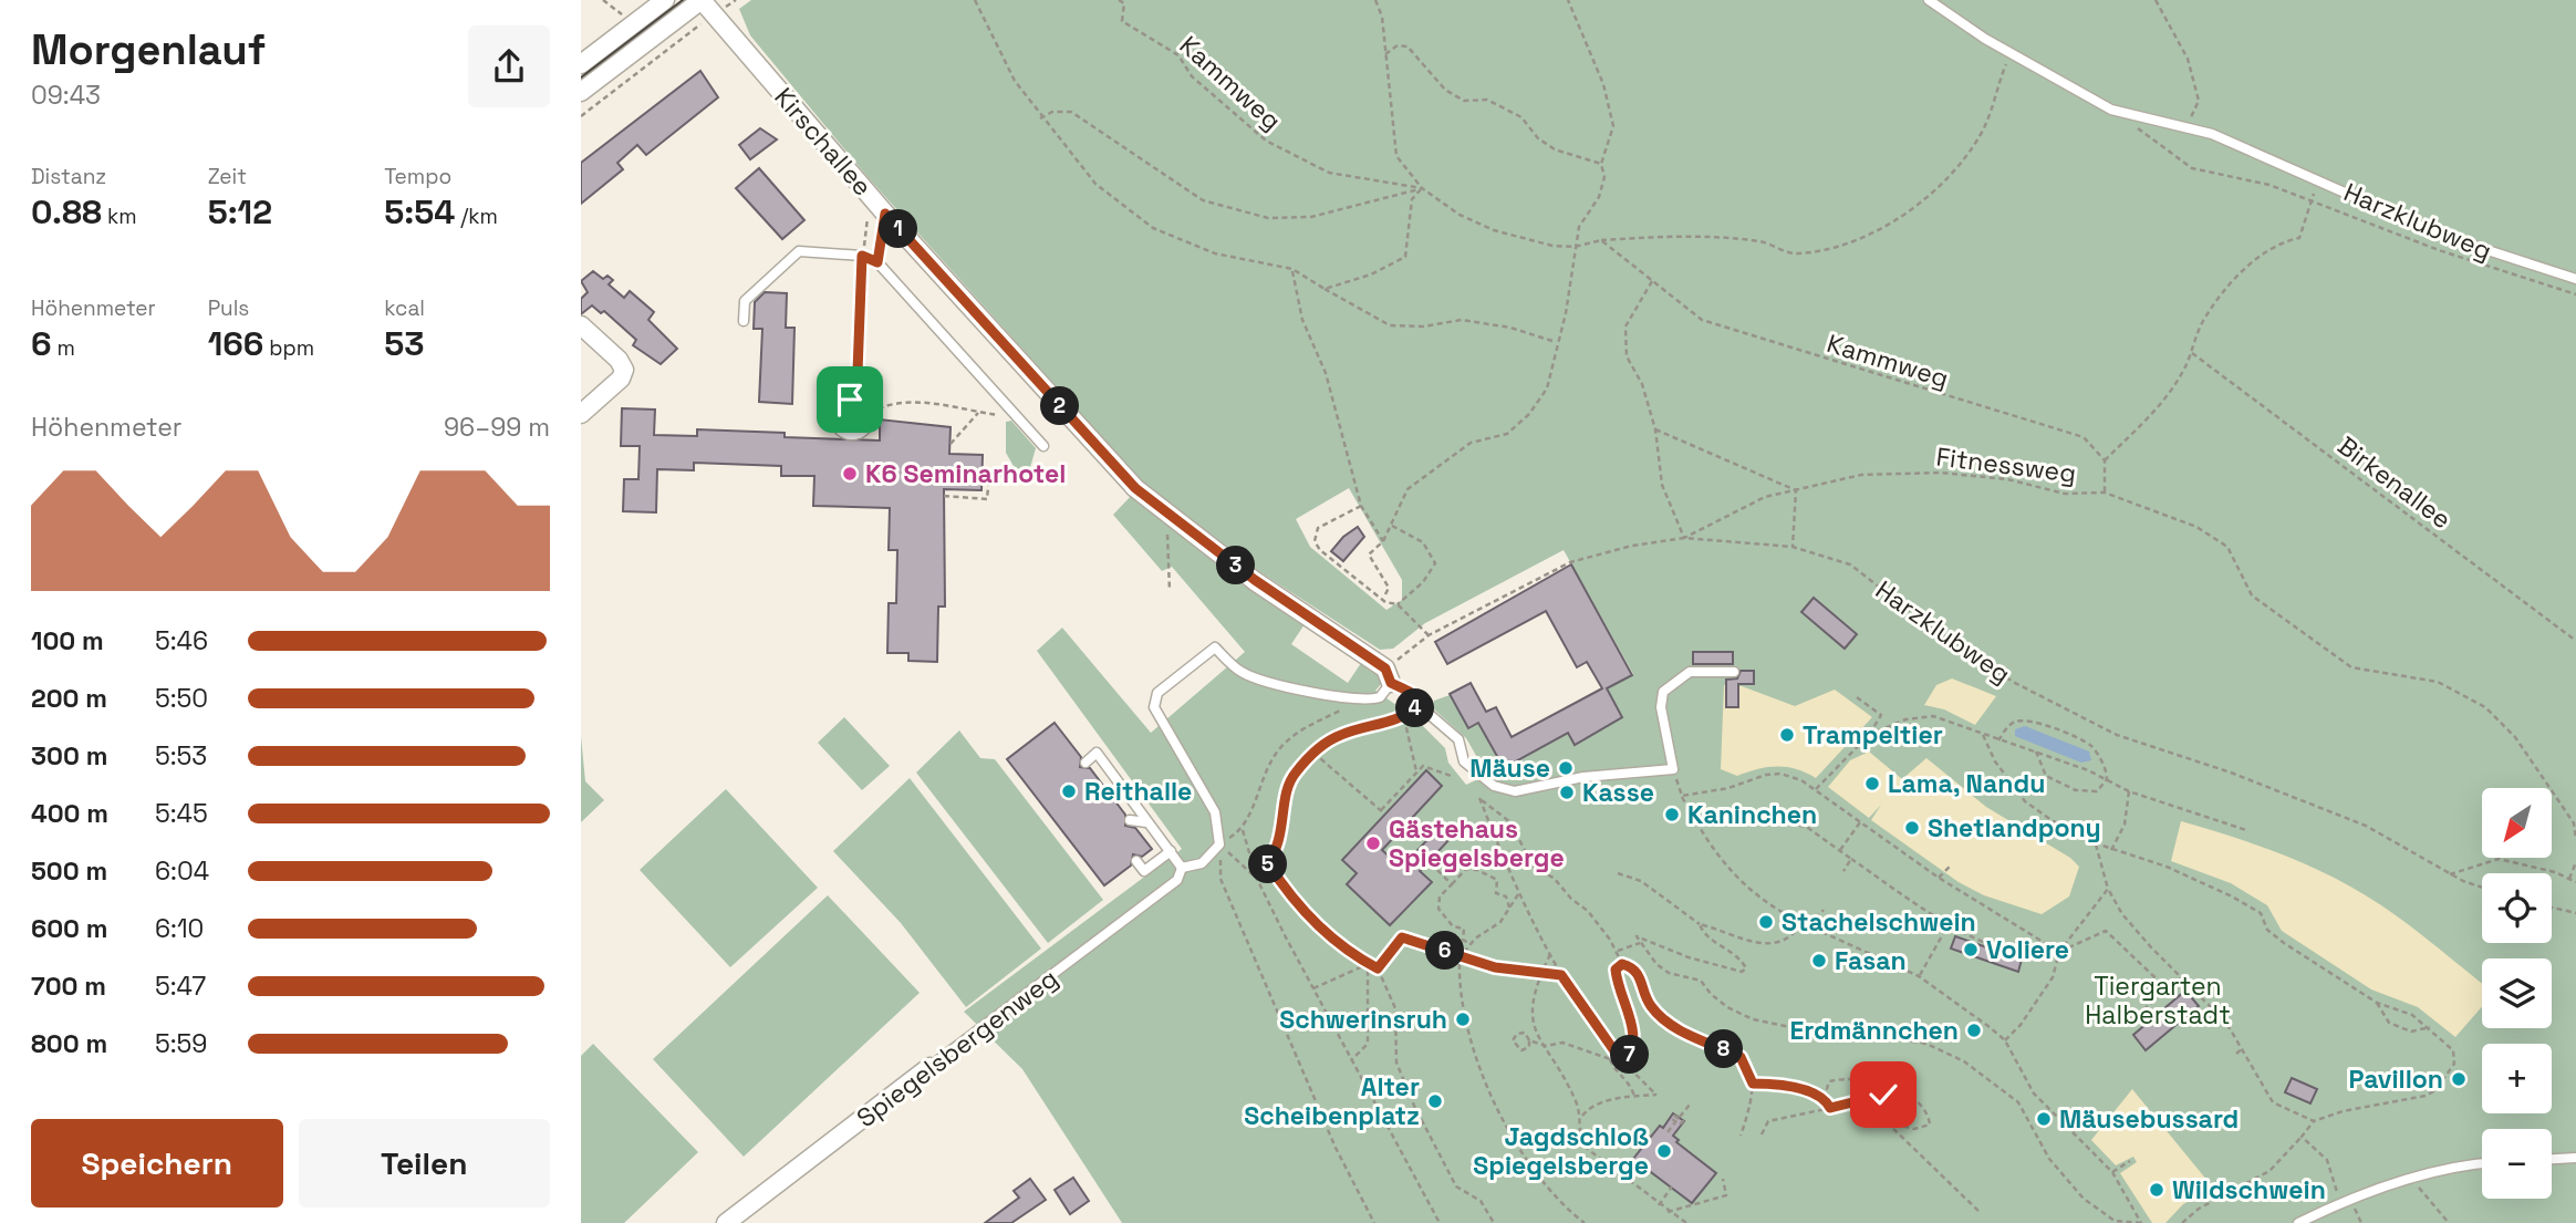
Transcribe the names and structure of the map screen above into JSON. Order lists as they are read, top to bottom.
{
  "streets": {
    "street": ["Kirschallee", "Spiegelsbergenweg"],
    "lane": ["Harzklubweg"],
    "path": ["Kammweg", "Fitnessweg", "Birkenallee"]
  },
  "crossings": [
    ["Kirschallee", "Harzklubweg"],
    ["Harzklubweg", "Fitnessweg"]
  ],
  "parks": ["Tiergarten Halberstadt"],
  "places": [
    "K6 Seminarhotel",
    "Trampeltier",
    "Mäuse",
    "Lama, Nandu",
    "Reithalle",
    "Kasse",
    "Kaninchen",
    "Shetlandpony",
    "Gästehaus Spiegelsberge",
    "Stachelschwein",
    "Voliere",
    "Fasan",
    "Schwerinsruh",
    "Erdmännchen",
    "Pavillon",
    "Alter Scheibenplatz",
    "Mäusebussard",
    "Jagdschloß Spiegelsberge",
    "Wildschwein"
  ],
  "north": "bottom left",
  "page": {
    "heading": ["Morgenlauf", "09:43"],
    "stats": [
      ["Distanz", "0.88 km"],
      ["Zeit", "5:12"],
      ["Tempo", "5:54 /km"],
      ["Höhenmeter", "6 m"],
      ["Puls", "166 bpm"],
      ["kcal", "53"]
    ],
    "pins": [
      "1",
      "2",
      "3",
      "4",
      "5",
      "6",
      "8",
      "7"
    ],
    "chart": ["Höhenmeter", "96–99 m"],
    "list": [
      {
        "name": "100 m",
        "note": "5:46"
      },
      {
        "name": "200 m",
        "note": "5:50"
      },
      {
        "name": "300 m",
        "note": "5:53"
      },
      {
        "name": "400 m",
        "note": "5:45"
      },
      {
        "name": "500 m",
        "note": "6:04"
      },
      {
        "name": "600 m",
        "note": "6:10"
      },
      {
        "name": "700 m",
        "note": "5:47"
      },
      {
        "name": "800 m",
        "note": "5:59"
      }
    ],
    "map_buttons": ["+", "−"],
    "buttons": ["Speichern", "Teilen"]
  }
}
